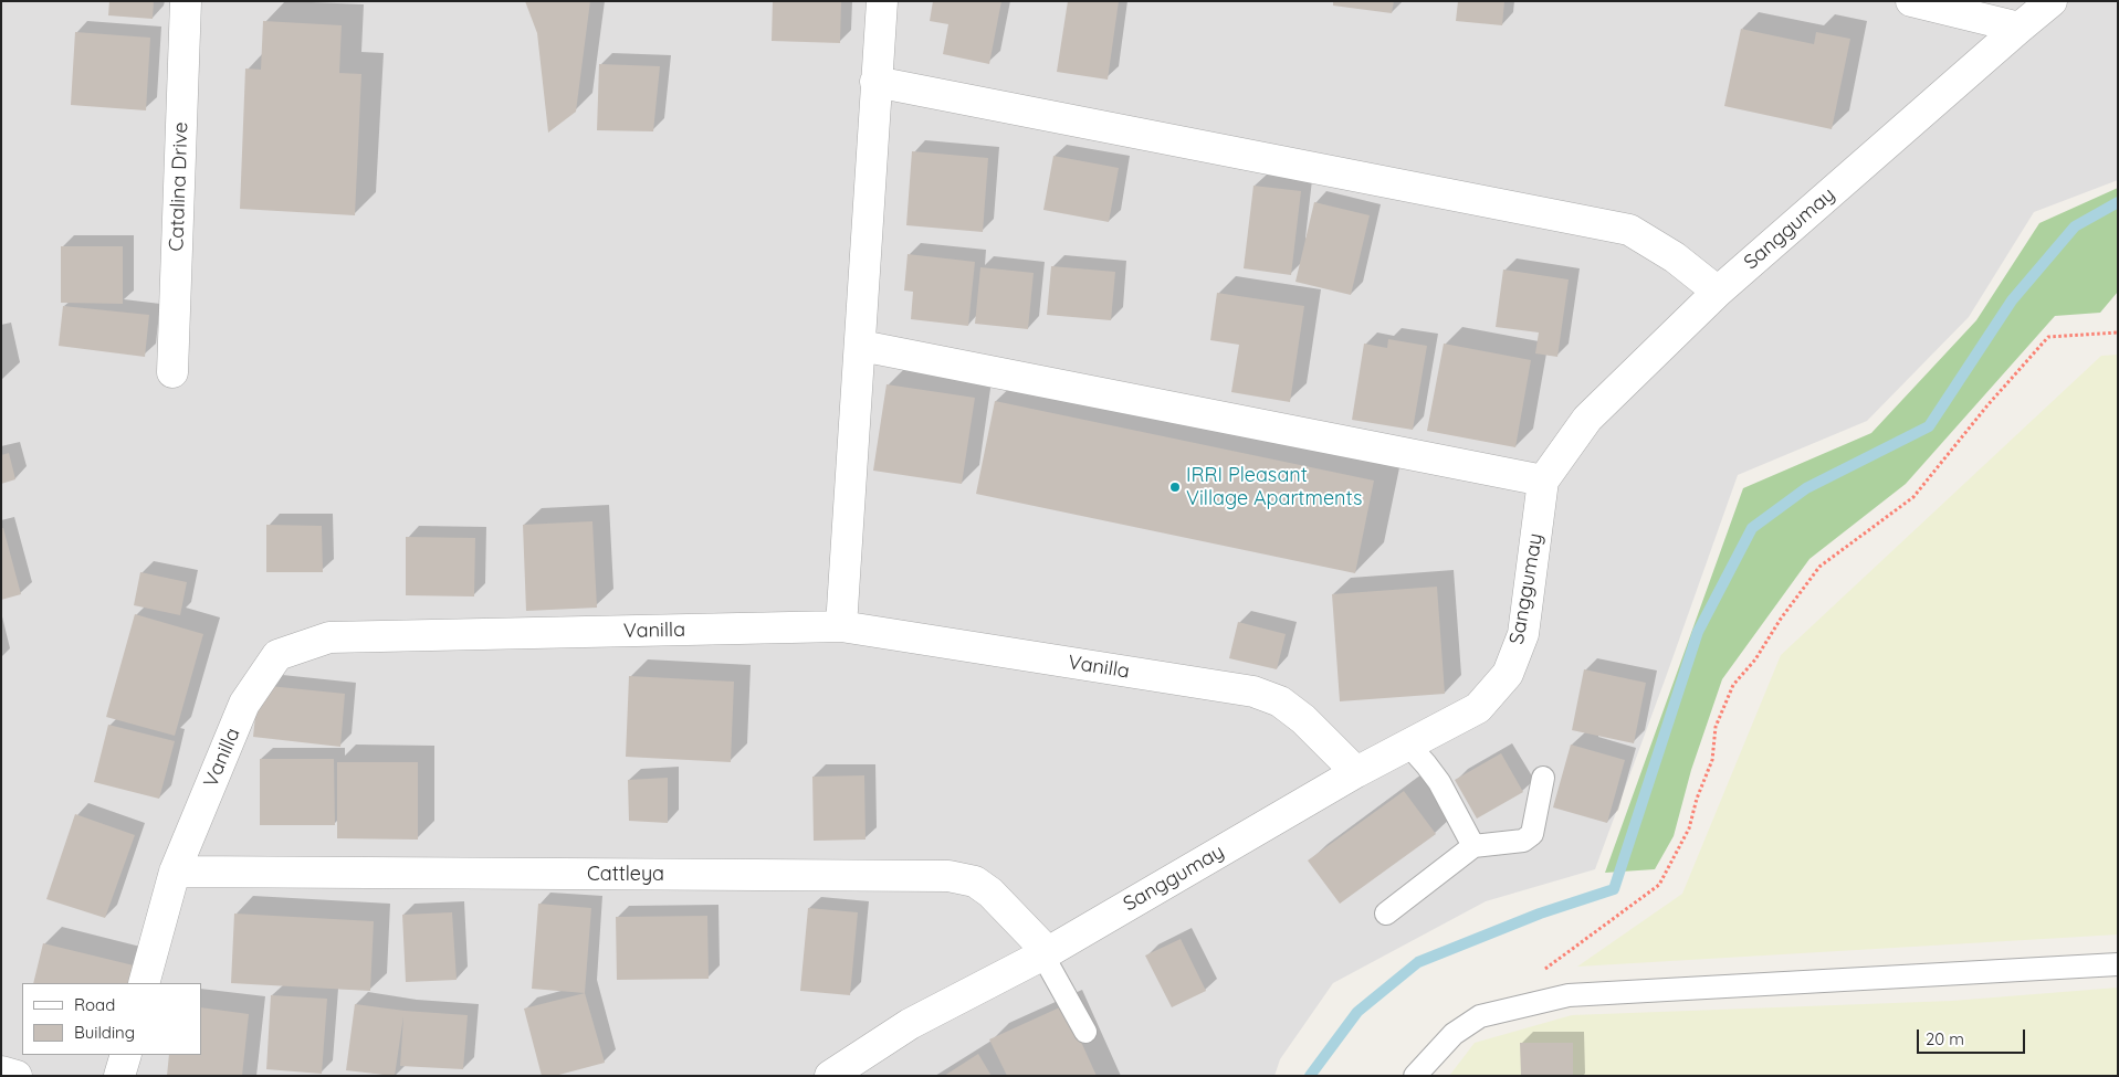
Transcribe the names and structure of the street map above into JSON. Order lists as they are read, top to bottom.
{
  "streets": {
    "street": [
      "Catalina Drive",
      "Sanggumay",
      "Vanilla",
      "Cattleya"
    ]
  },
  "crossings": [
    ["Sanggumay", "Vanilla"],
    ["Sanggumay", "Cattleya"],
    ["Vanilla", "Cattleya"]
  ],
  "places": ["IRRI Pleasant Village Apartments"],
  "legend": ["Road", "Building"],
  "scale_bar": "20 m"
}
